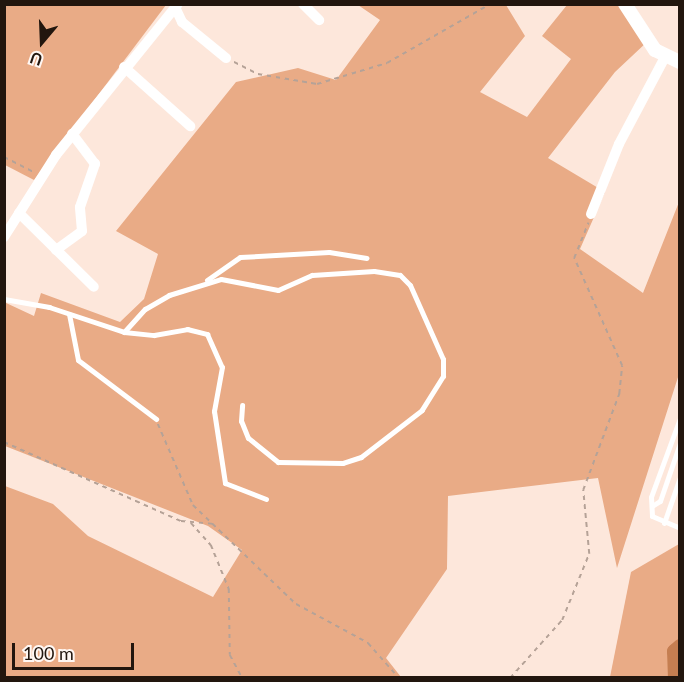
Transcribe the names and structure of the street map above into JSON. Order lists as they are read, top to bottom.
{
  "scale_bar": "100 m",
  "north": "bottom"
}
